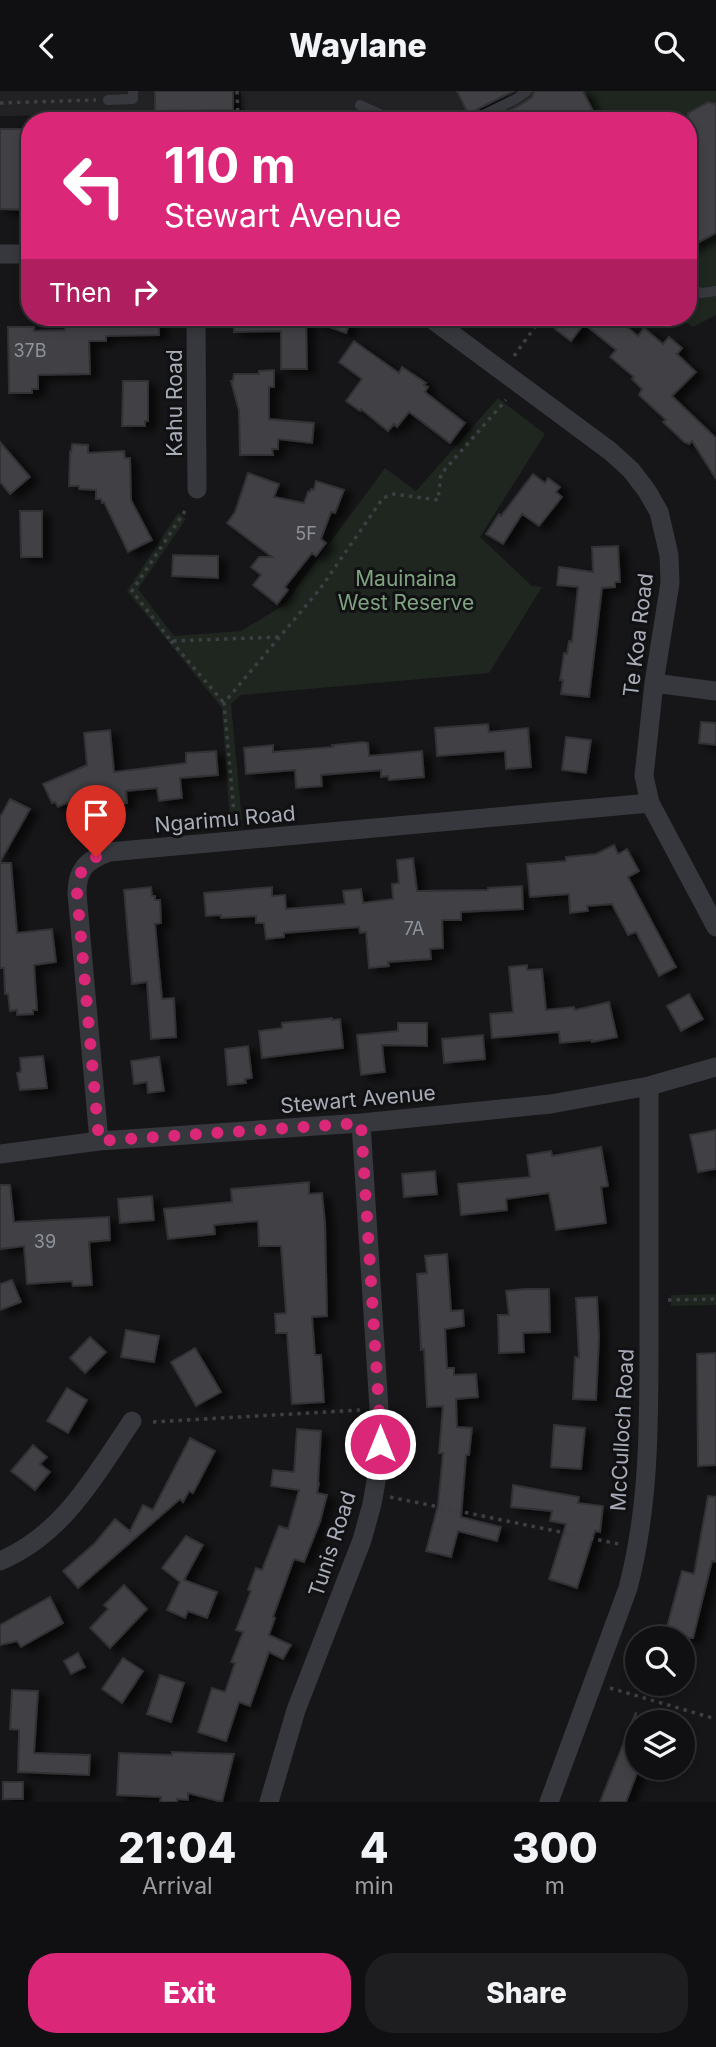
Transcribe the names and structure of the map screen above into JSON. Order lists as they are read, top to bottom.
{
  "streets": {
    "street": [
      "Kahu Road",
      "Te Koa Road",
      "Ngarimu Road",
      "Stewart Avenue",
      "McCulloch Road",
      "Tunis Road"
    ]
  },
  "crossings": [
    ["Te Koa Road", "Ngarimu Road"],
    ["Ngarimu Road", "Stewart Avenue"],
    ["Stewart Avenue", "McCulloch Road"],
    ["Stewart Avenue", "Tunis Road"]
  ],
  "parks": ["Mauinaina West Reserve"],
  "house_numbers": [
    "37B",
    "5F",
    "7A",
    "39"
  ],
  "page": {
    "header": "Waylane",
    "turn": ["110 m", "Stewart Avenue"],
    "then": "Then",
    "eta": [
      "21:04",
      "Arrival",
      "4",
      "min",
      "300",
      "m"
    ],
    "buttons": ["Exit", "Share"]
  }
}
